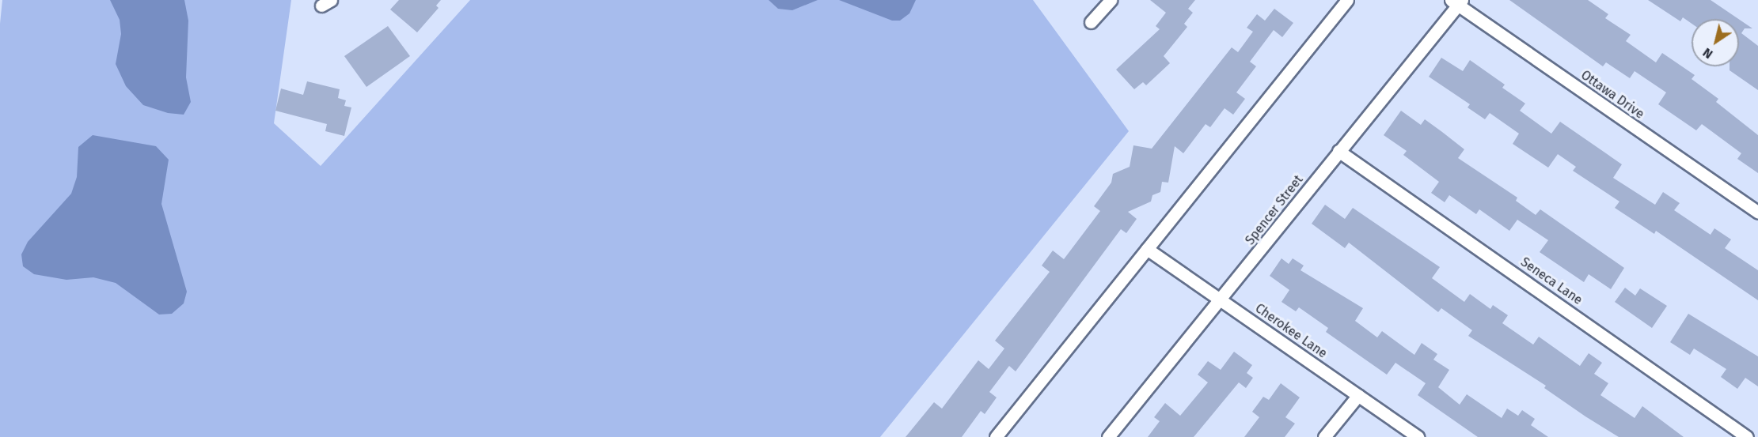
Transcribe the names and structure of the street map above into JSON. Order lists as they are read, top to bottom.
{
  "streets": {
    "street": [
      "Ottawa Drive",
      "Spencer Street",
      "Seneca Lane",
      "Cherokee Lane"
    ]
  },
  "crossings": [
    ["Ottawa Drive", "Spencer Street"],
    ["Spencer Street", "Seneca Lane"],
    ["Spencer Street", "Cherokee Lane"]
  ],
  "north": "bottom left"
}
